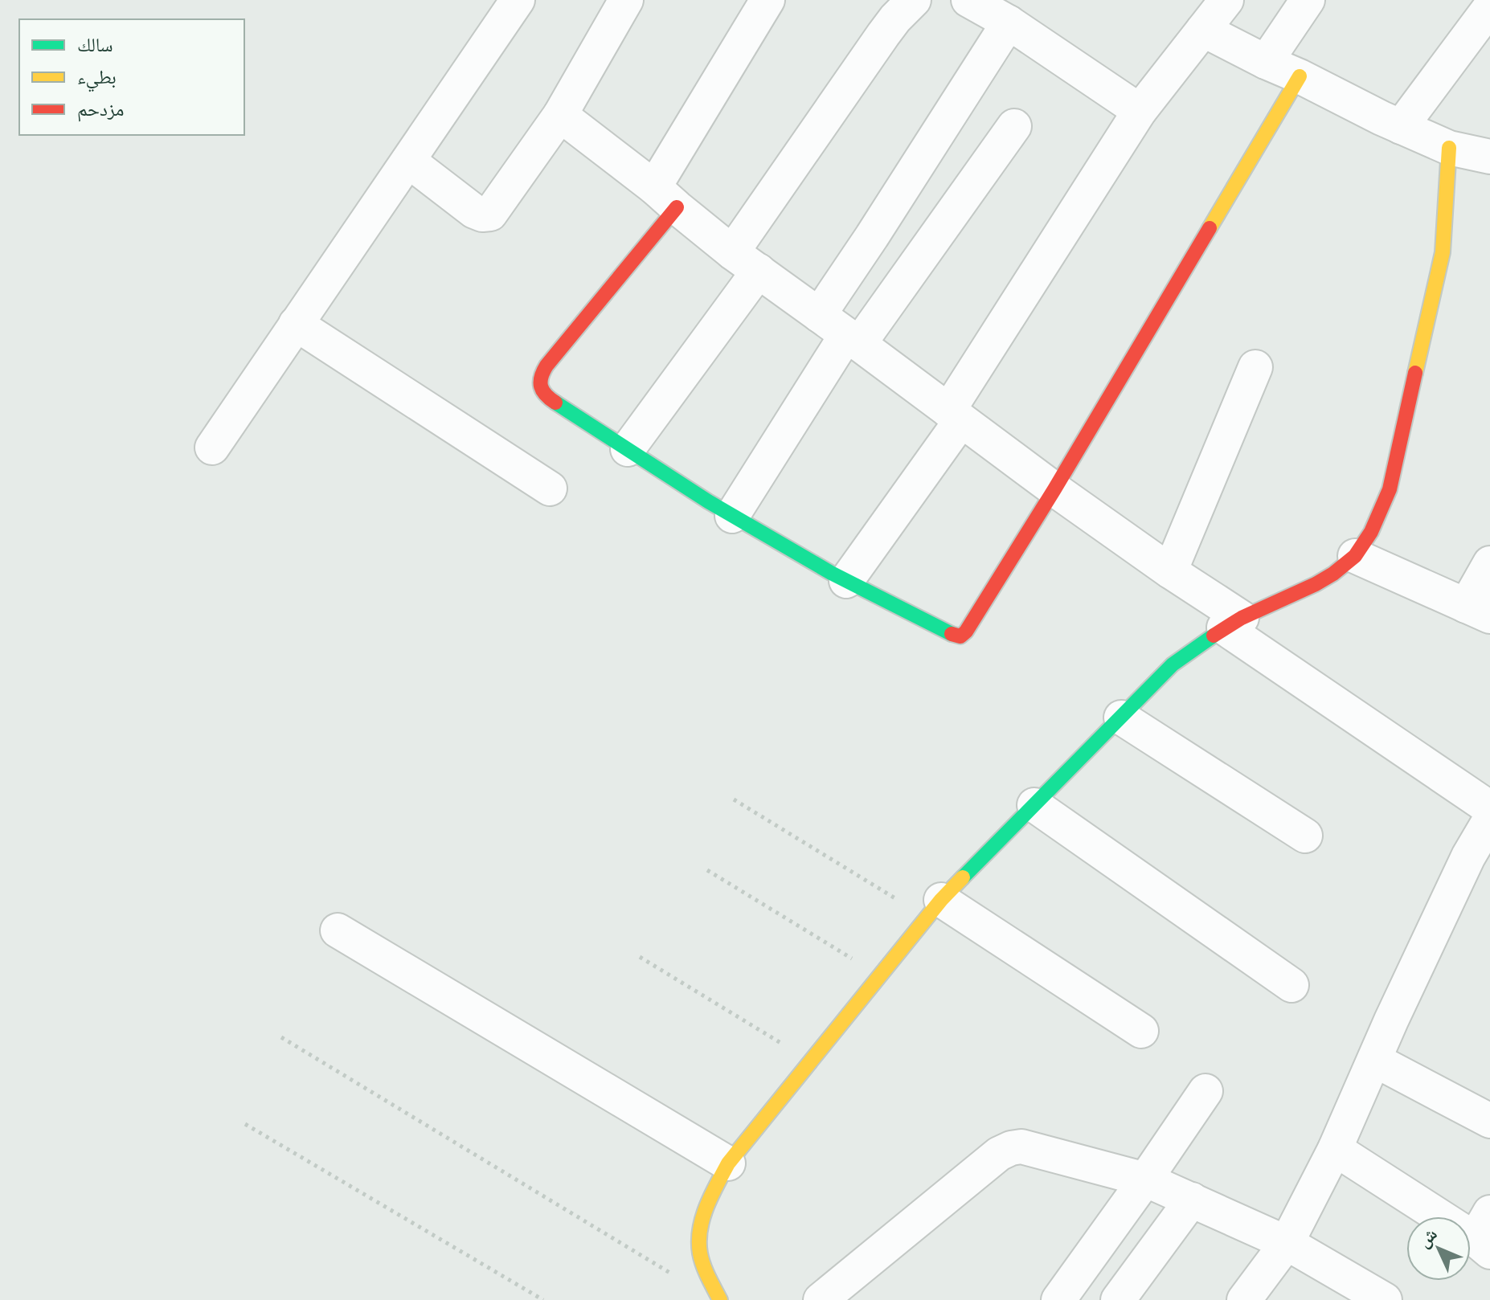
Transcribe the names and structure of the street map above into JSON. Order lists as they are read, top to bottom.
{
  "legend": ["سالك", "بطيء", "مزدحم"],
  "north": "top left"
}
